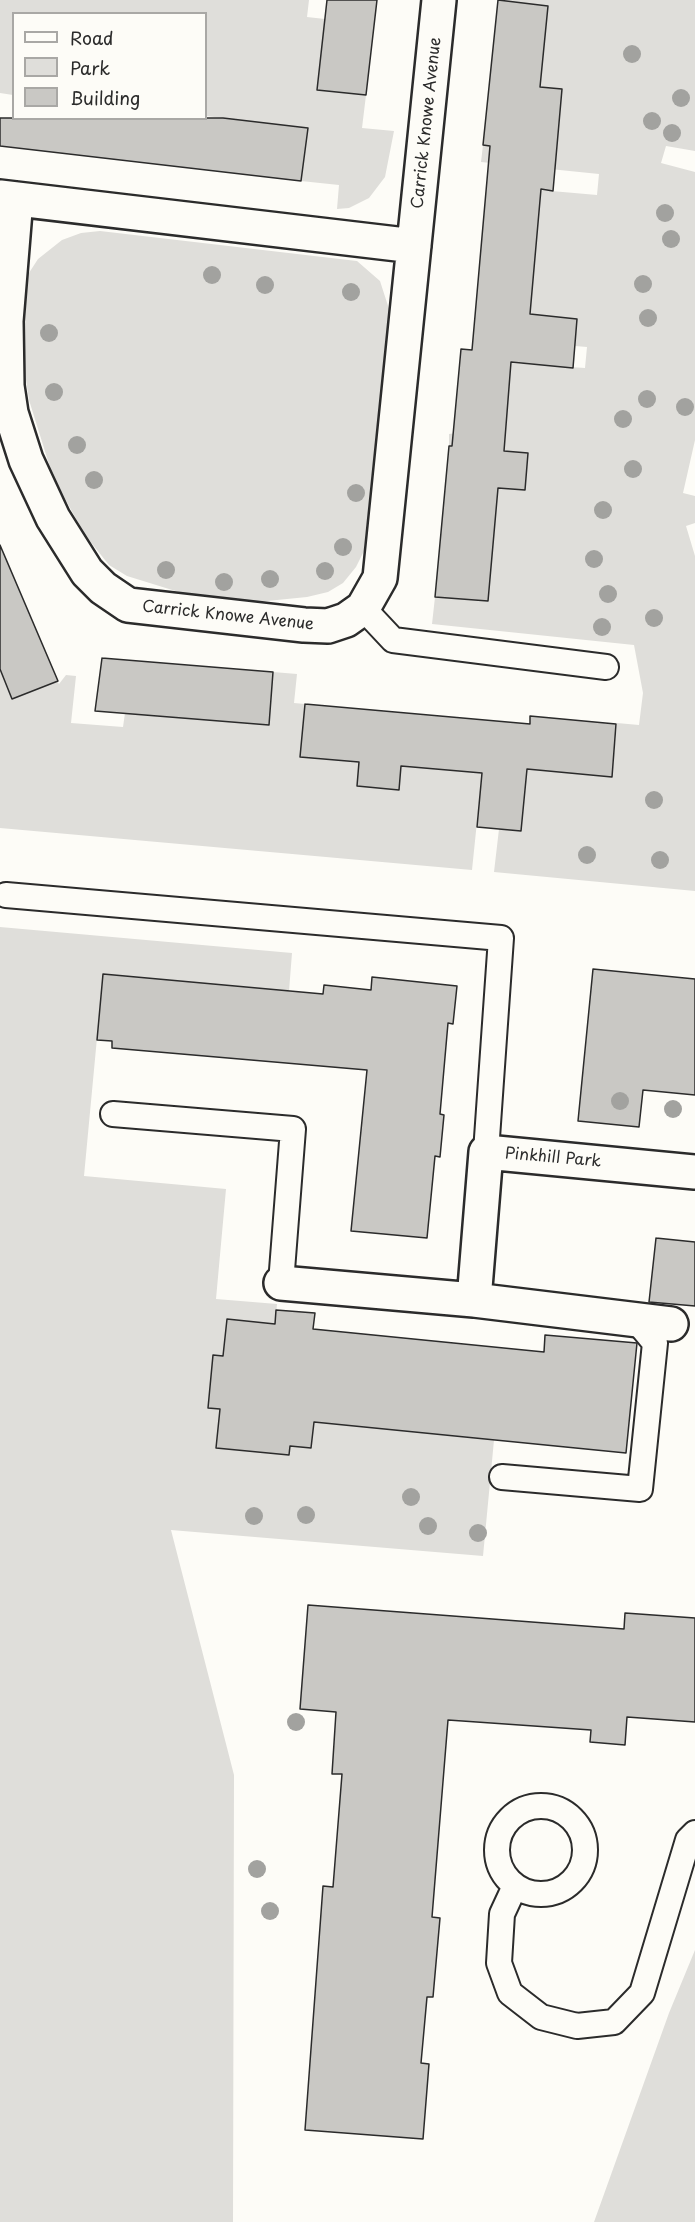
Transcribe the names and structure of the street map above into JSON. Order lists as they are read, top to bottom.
{
  "streets": {
    "street": ["Carrick Knowe Avenue", "Pinkhill Park"]
  },
  "legend": ["Road", "Park", "Building"]
}
